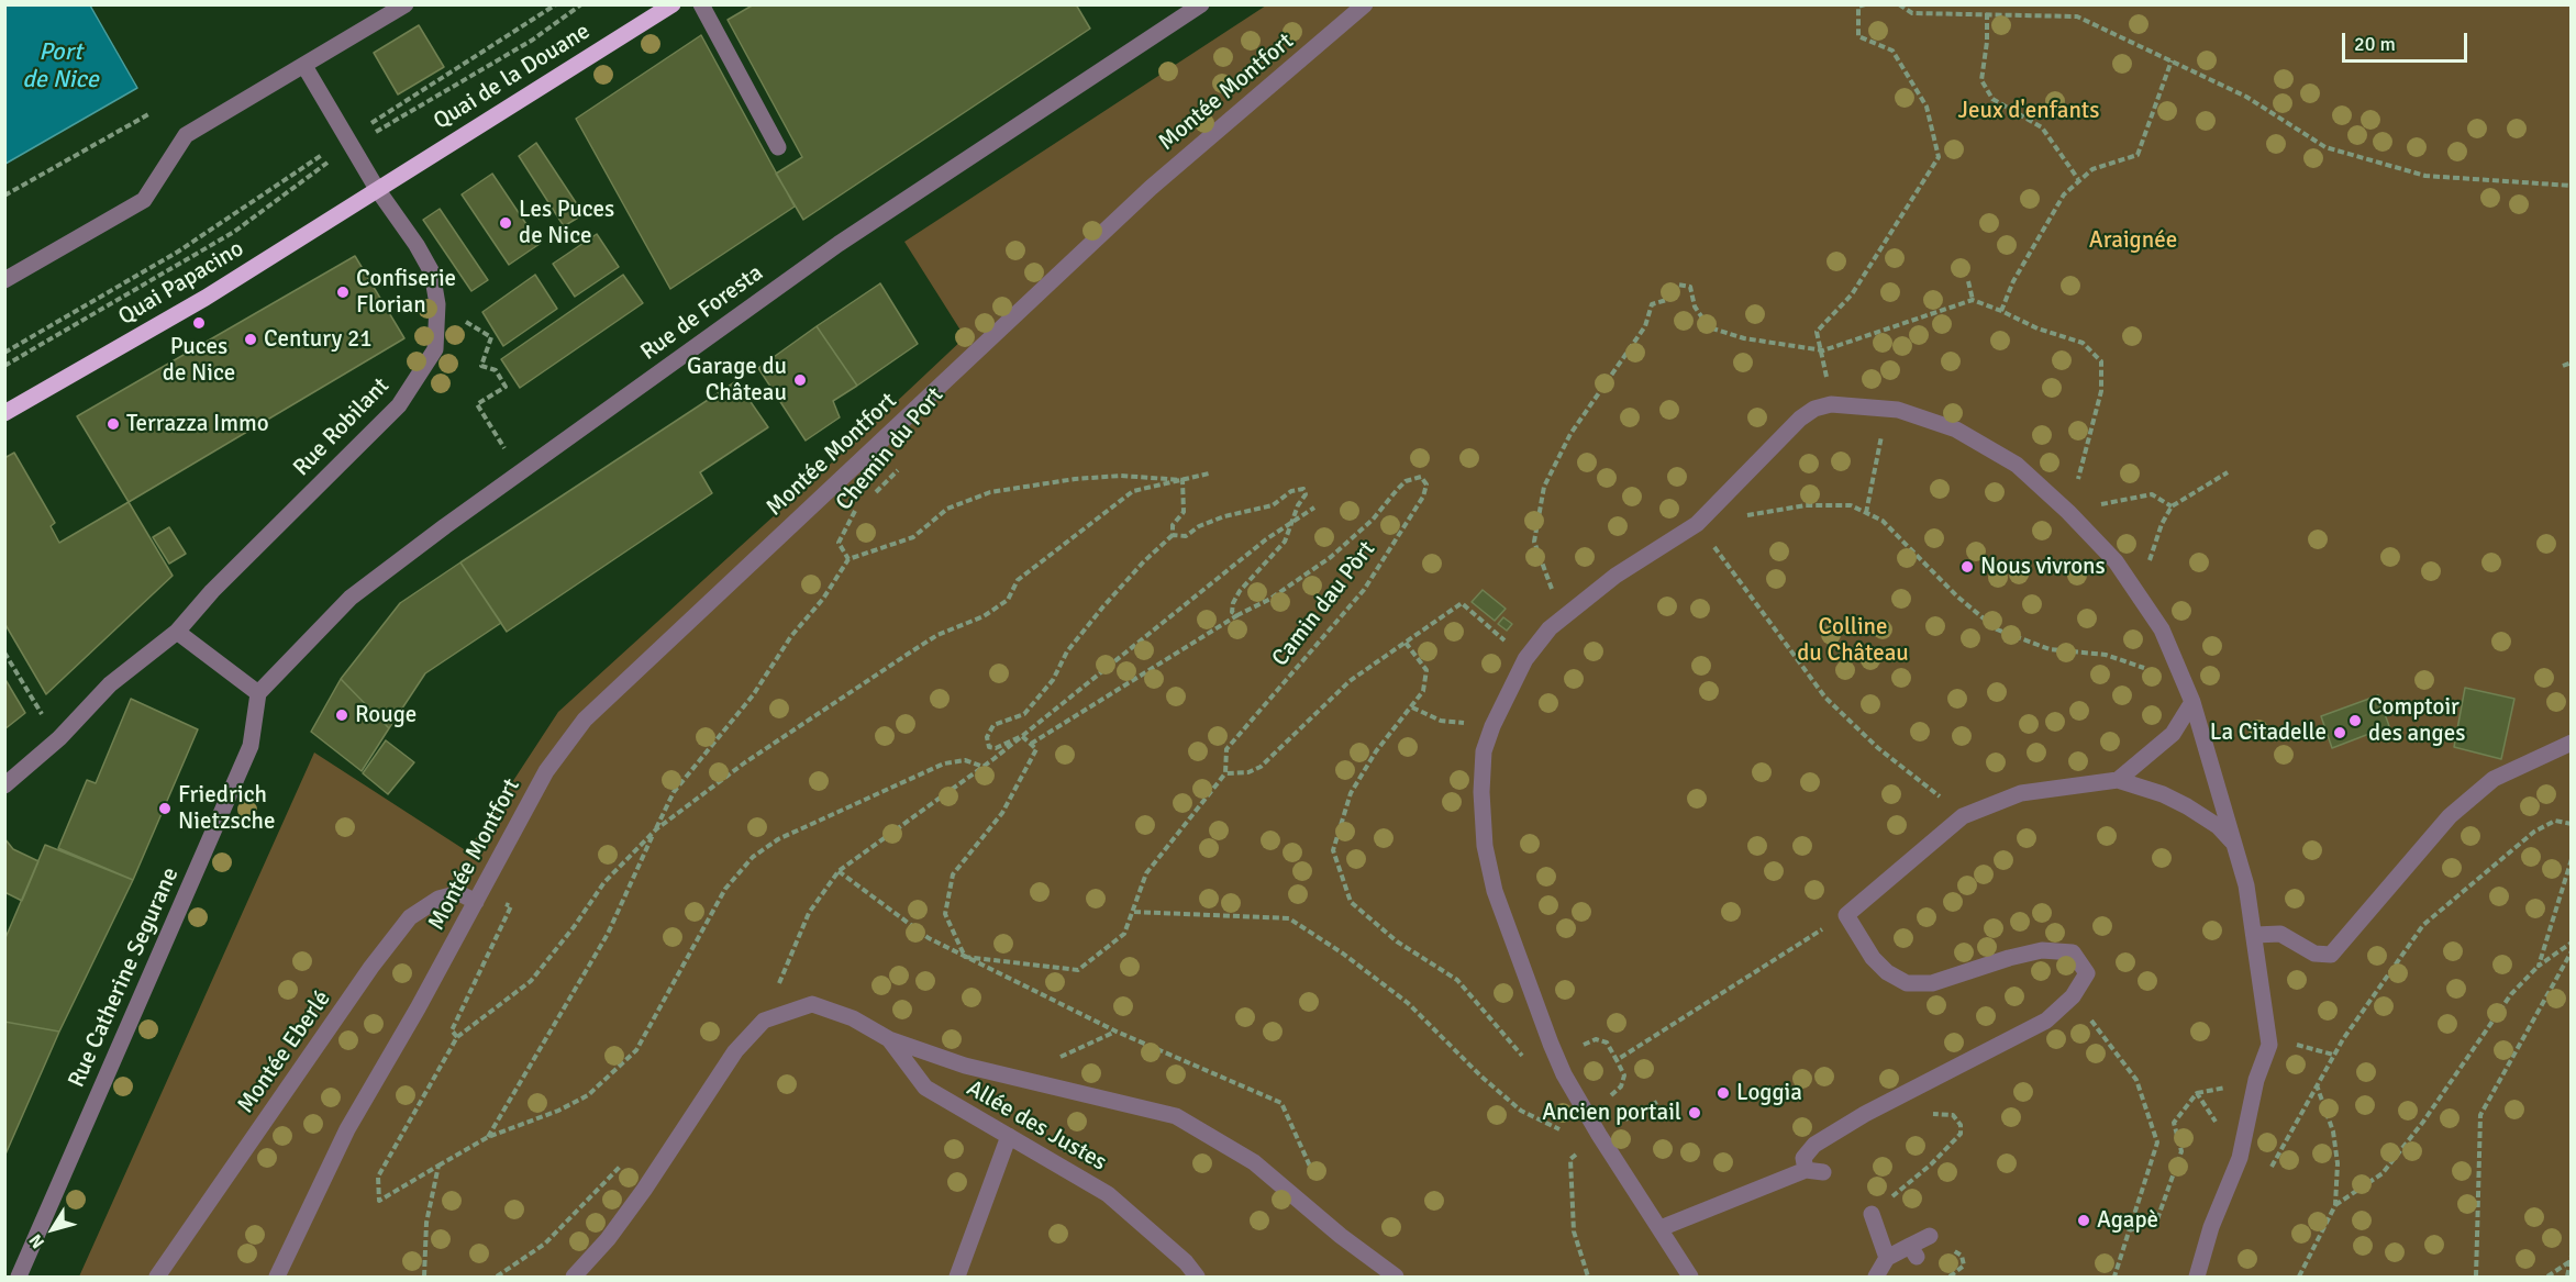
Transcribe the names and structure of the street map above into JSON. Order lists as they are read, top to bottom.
{
  "streets": {
    "main road": ["Quai de la Douane", "Quai Papacino"],
    "street": [
      "Montée Montfort",
      "Rue de Foresta",
      "Rue Robilant",
      "Rue Catherine Segurane",
      "Montée Eberlé",
      "Allée des Justes"
    ],
    "path": ["Chemin du Port", "Camin dau Pòrt"]
  },
  "crossings": [
    ["Quai de la Douane", "Quai Papacino"],
    ["Quai de la Douane", "Rue Robilant"],
    ["Montée Montfort", "Montée Eberlé"],
    ["Quai Papacino", "Rue Robilant"],
    ["Rue de Foresta", "Rue Catherine Segurane"]
  ],
  "water": ["Port de Nice"],
  "parks": ["Jeux d'enfants", "Araignée", "Colline du Château"],
  "places": [
    "Les Puces de Nice",
    "Confiserie Florian",
    "Puces de Nice",
    "Century 21",
    "Garage du Château",
    "Terrazza Immo",
    "Nous vivrons",
    "Rouge",
    "Comptoir des anges",
    "La Citadelle",
    "Friedrich Nietzsche",
    "Loggia",
    "Ancien portail",
    "Agapè"
  ],
  "scale_bar": "20 m",
  "north": "bottom left"
}
